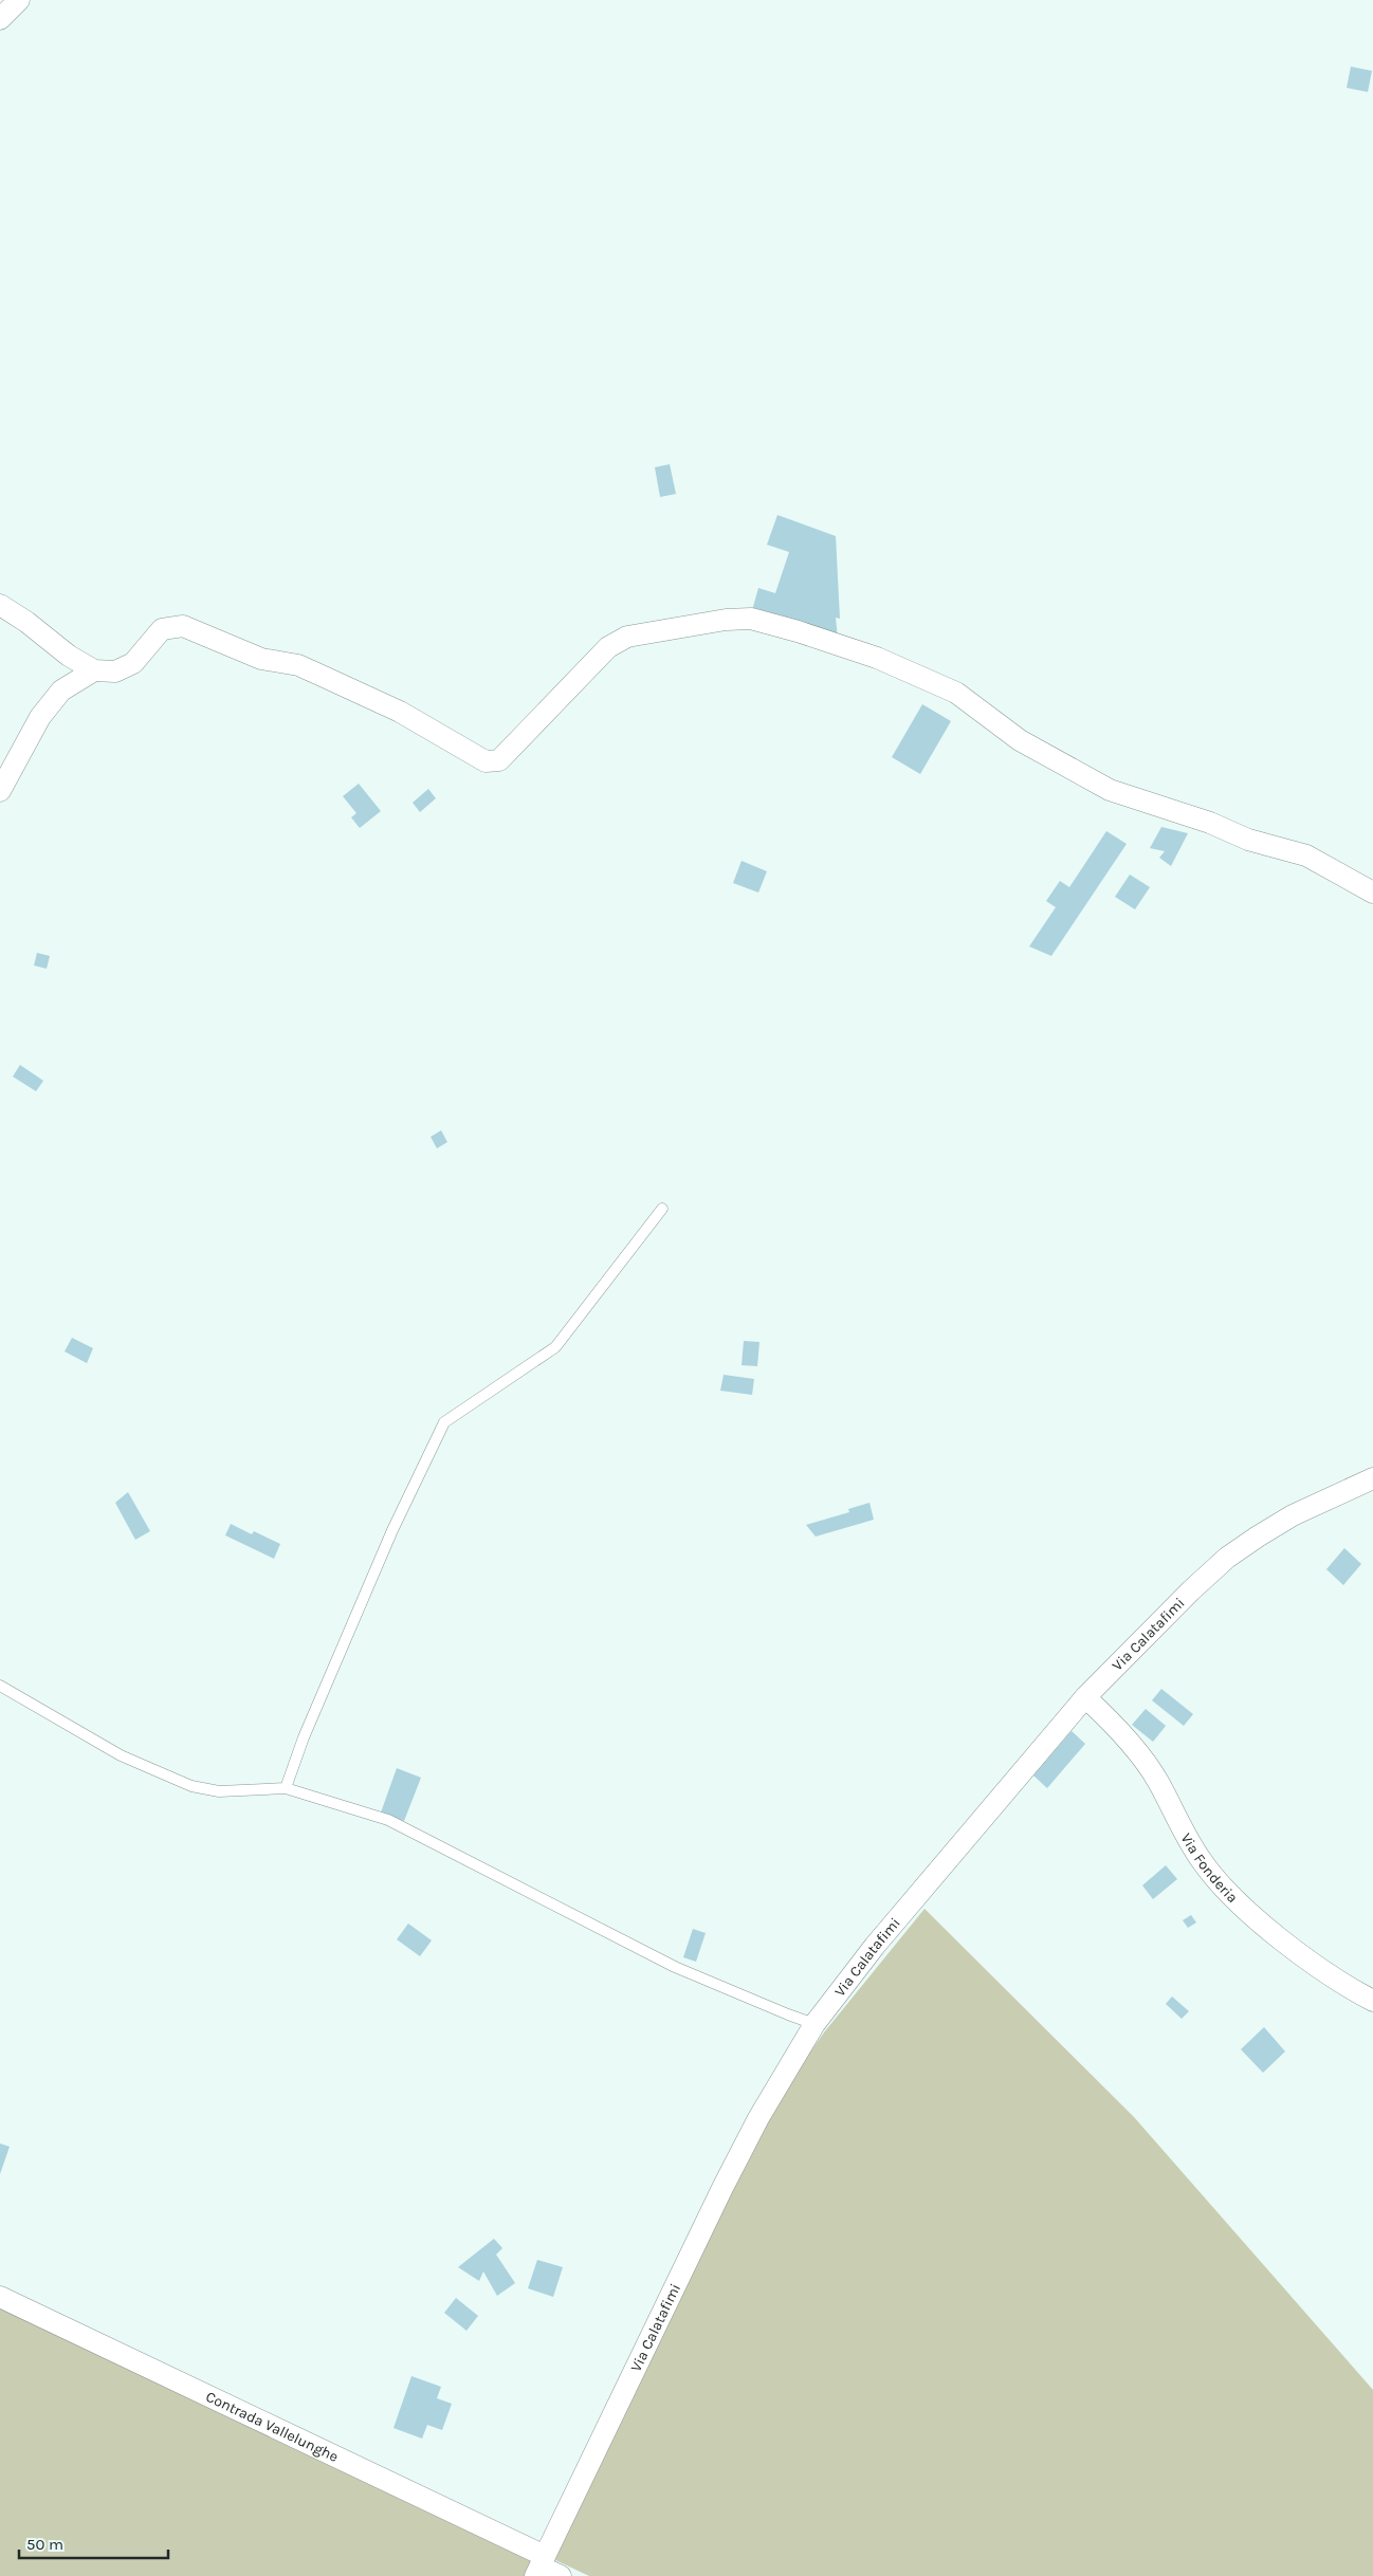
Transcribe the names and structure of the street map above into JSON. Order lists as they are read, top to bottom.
{
  "streets": {
    "street": ["Via Calatafimi", "Via Fonderia", "Contrada Vallelunghe"]
  },
  "crossings": [
    ["Via Calatafimi", "Via Fonderia"],
    ["Via Calatafimi", "Contrada Vallelunghe"]
  ],
  "scale_bar": "50 m"
}
